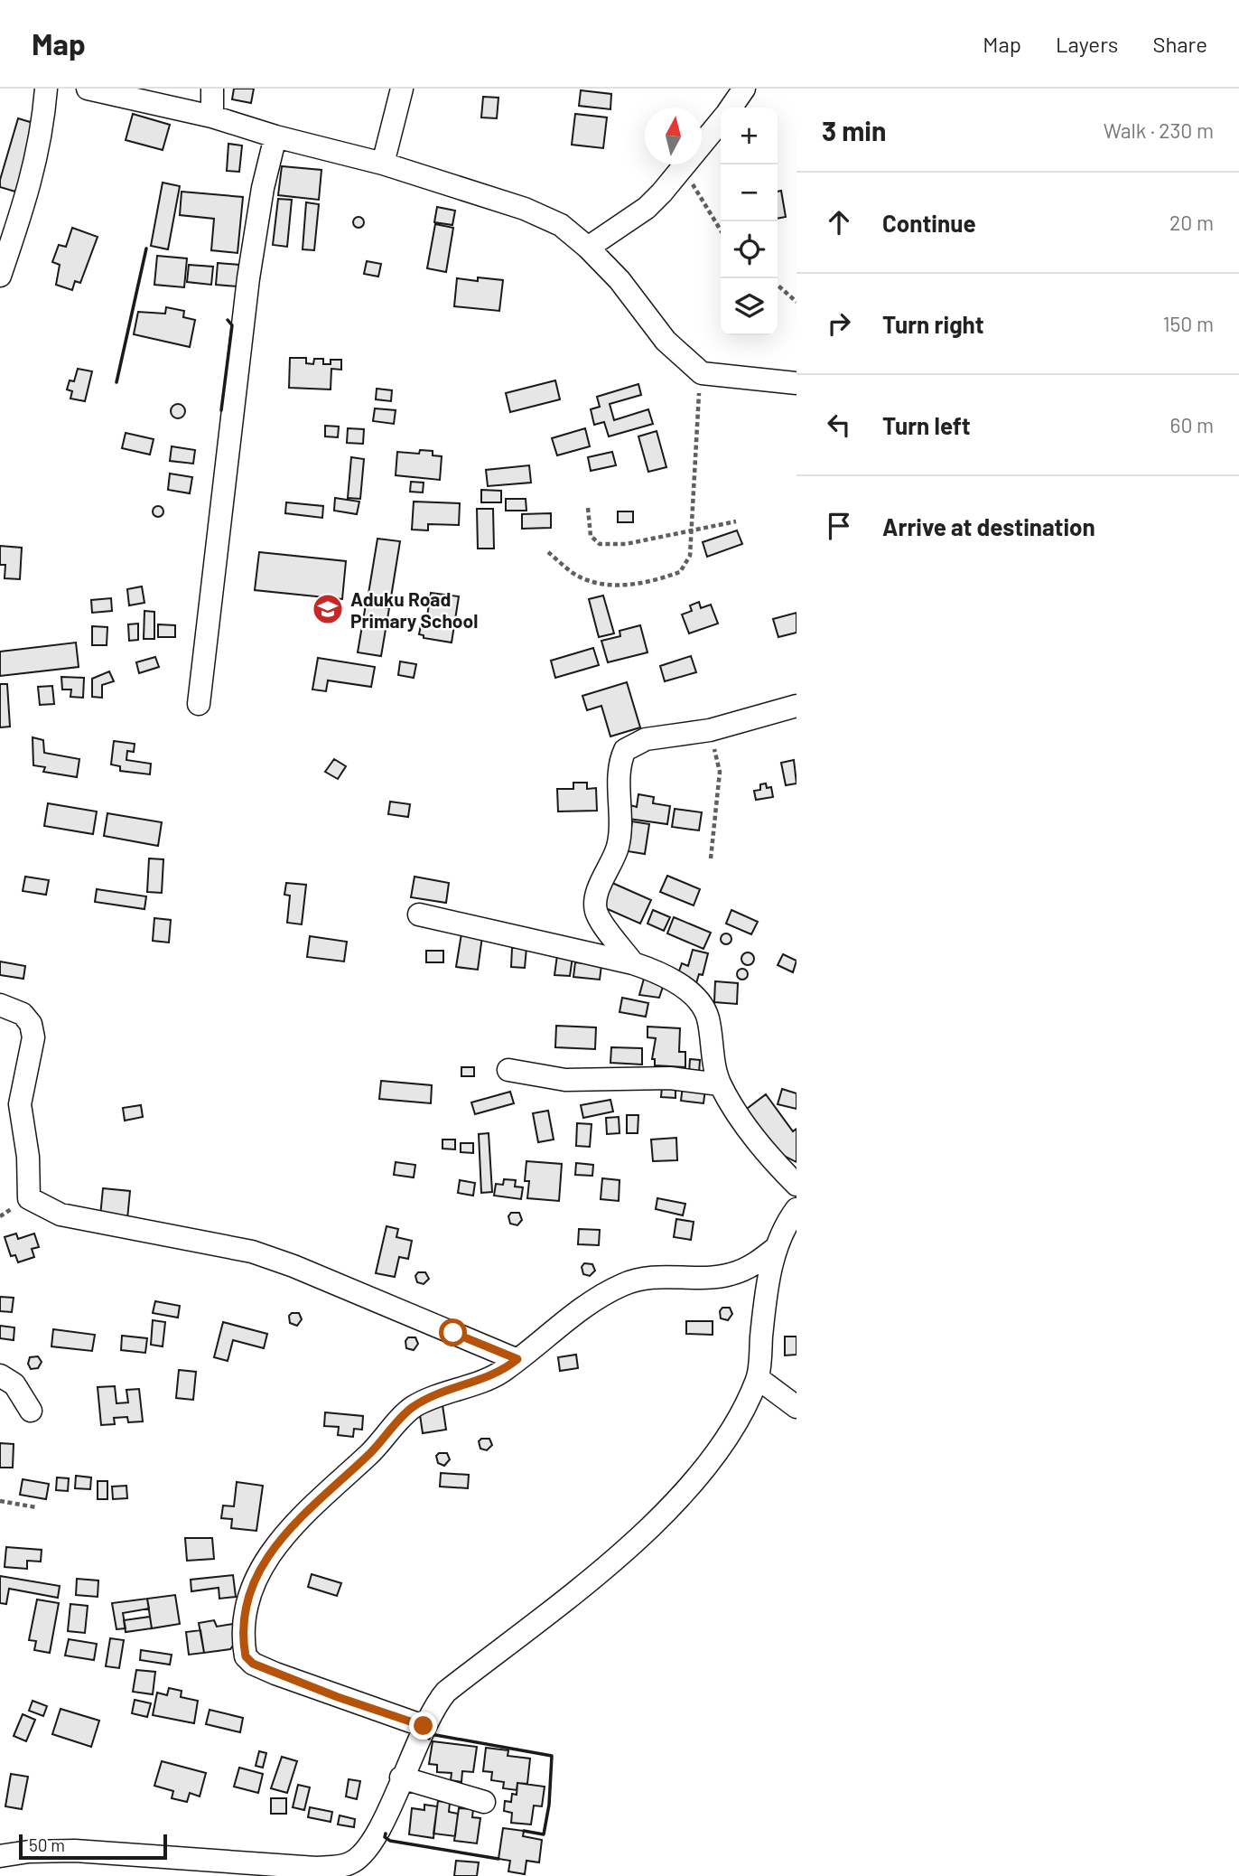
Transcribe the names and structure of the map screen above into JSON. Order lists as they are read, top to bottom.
{
  "places": {
    "school or university": ["Aduku Road Primary School"]
  },
  "scale_bar": "50 m",
  "north": "top",
  "page": {
    "header": "Map",
    "nav": ["Map", "Layers", "Share"],
    "heading": ["3 min", "Walk · 230 m"],
    "map_buttons": ["+", "−"],
    "list": [
      ["Continue", "20 m"],
      ["Turn right", "150 m"],
      ["Turn left", "60 m"],
      "Arrive at destination"
    ],
    "scale": "50 m"
  }
}
